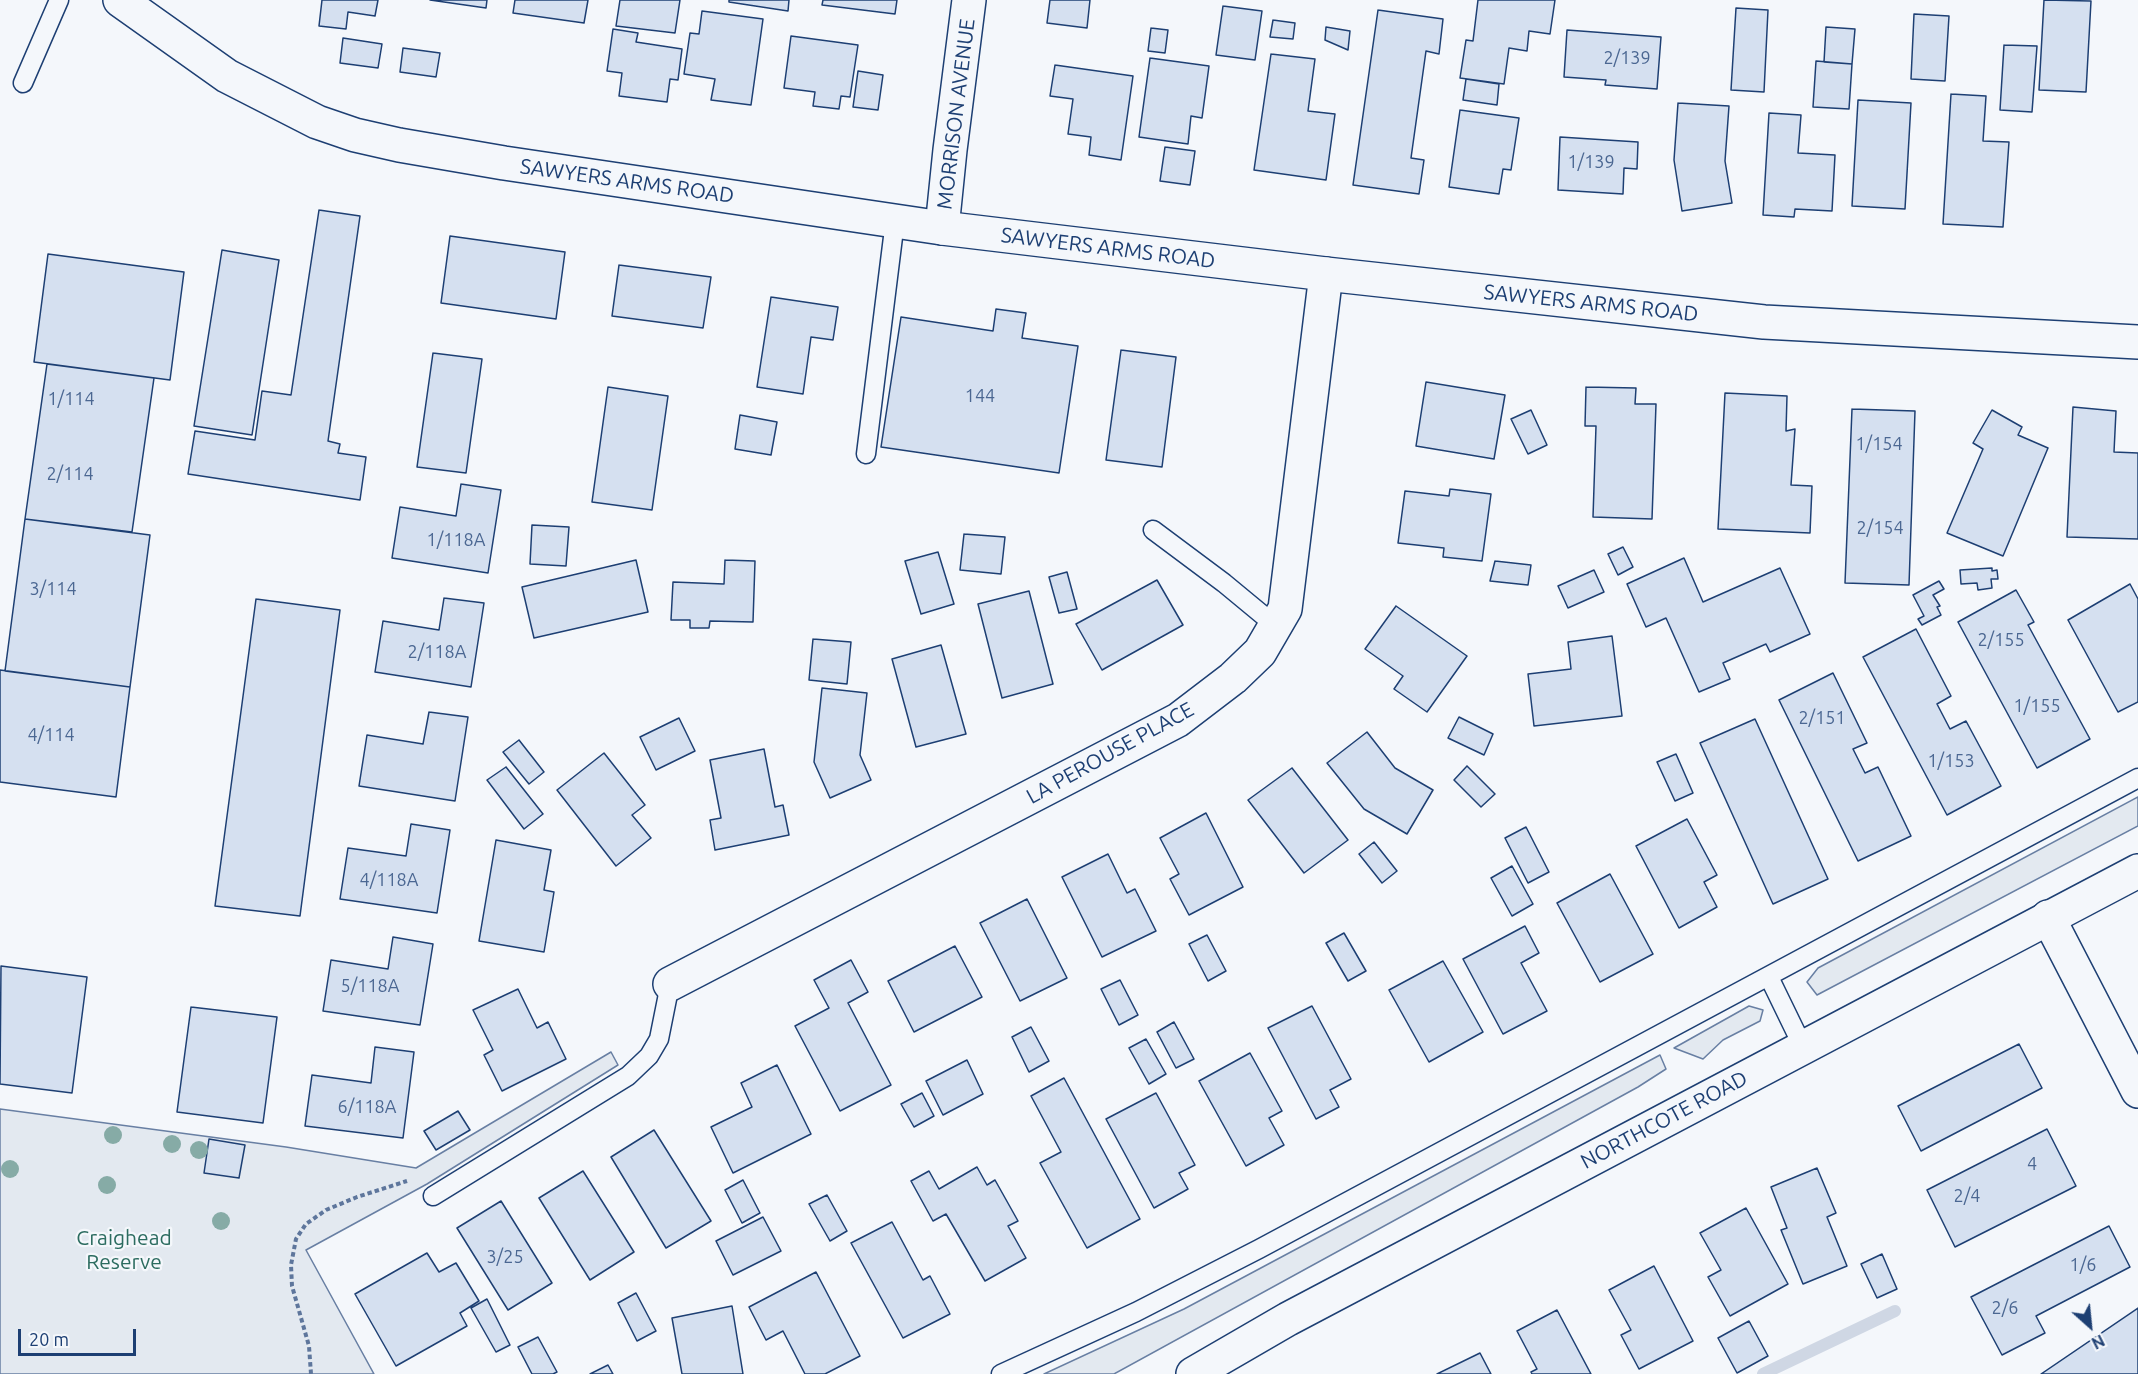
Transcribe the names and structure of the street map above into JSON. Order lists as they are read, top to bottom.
{
  "streets": {
    "street": [
      "MORRISON AVENUE",
      "SAWYERS ARMS ROAD",
      "LA PEROUSE PLACE",
      "NORTHCOTE ROAD"
    ]
  },
  "crossings": [
    ["MORRISON AVENUE", "SAWYERS ARMS ROAD"],
    ["SAWYERS ARMS ROAD", "LA PEROUSE PLACE"]
  ],
  "parks": ["Craighead Reserve"],
  "house_numbers": [
    "2/139",
    "1/139",
    "144",
    "1/114",
    "1/154",
    "2/114",
    "2/154",
    "1/118A",
    "3/114",
    "2/155",
    "2/118A",
    "1/155",
    "2/151",
    "4/114",
    "1/153",
    "4/118A",
    "5/118A",
    "6/118A",
    "4",
    "2/4",
    "3/25",
    "1/6",
    "2/6"
  ],
  "scale_bar": "20 m",
  "north": "bottom right"
}
